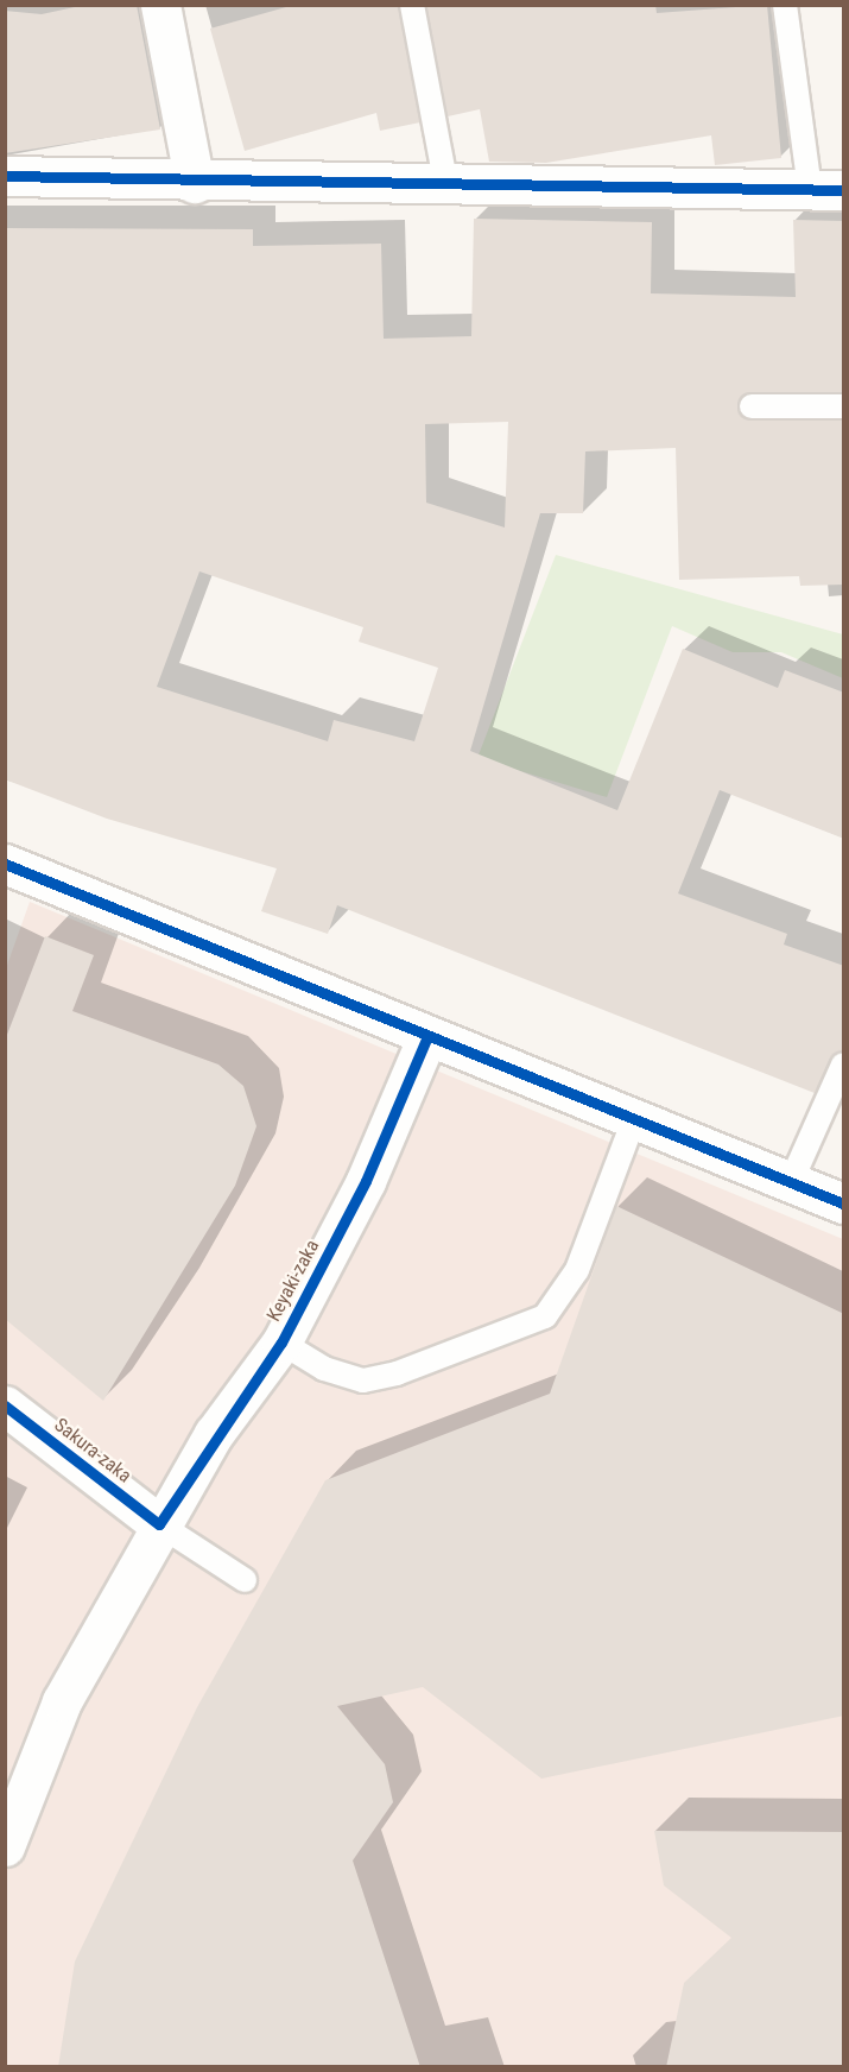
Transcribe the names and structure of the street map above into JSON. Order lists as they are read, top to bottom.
{
  "streets": {
    "street": ["Keyaki-zaka", "Sakura-zaka"]
  },
  "crossings": [
    ["Keyaki-zaka", "Sakura-zaka"]
  ]
}
